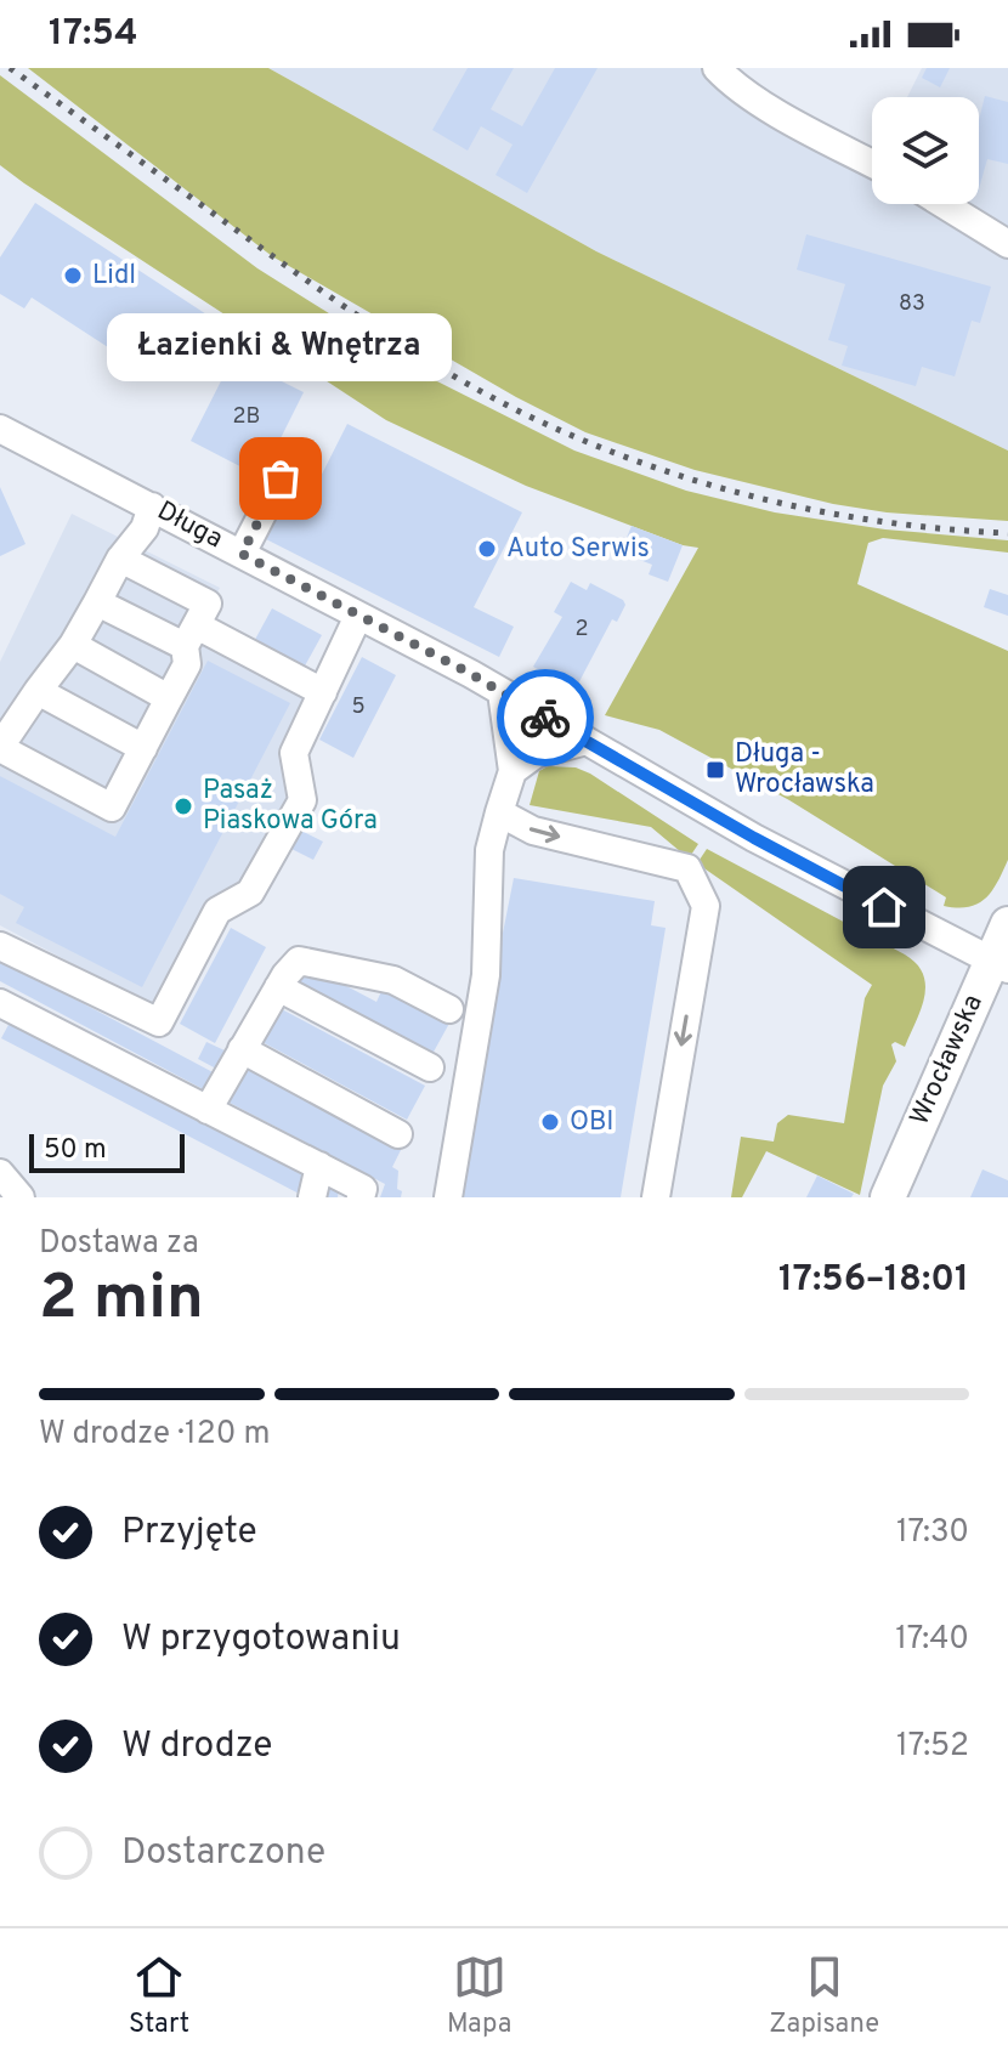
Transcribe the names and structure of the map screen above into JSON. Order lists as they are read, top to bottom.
{
  "streets": {
    "main road": ["Wrocławska"],
    "street": ["Długa"]
  },
  "crossings": [
    ["Długa", "Wrocławska"]
  ],
  "places": {
    "other": [
      "Lidl",
      "Łazienki & Wnętrza",
      "Auto Serwis",
      "Pasaż Piaskowa Góra",
      "OBI"
    ],
    "transit": ["Długa - Wrocławska"]
  },
  "house_numbers": [
    "83",
    "2B",
    "2",
    "5"
  ],
  "scale_bar": "50 m",
  "page": {
    "status": "17:54",
    "bubble": "Łazienki & Wnętrza",
    "scale": "50 m",
    "heading": ["2 min", "Dostawa za", "17:56–18:01"],
    "bar": "W drodze · 120 m",
    "list": [
      ["Przyjęte", "17:30"],
      ["W przygotowaniu", "17:40"],
      ["W drodze", "17:52"],
      "Dostarczone"
    ],
    "tabs": ["Start", "Mapa", "Zapisane"]
  }
}
